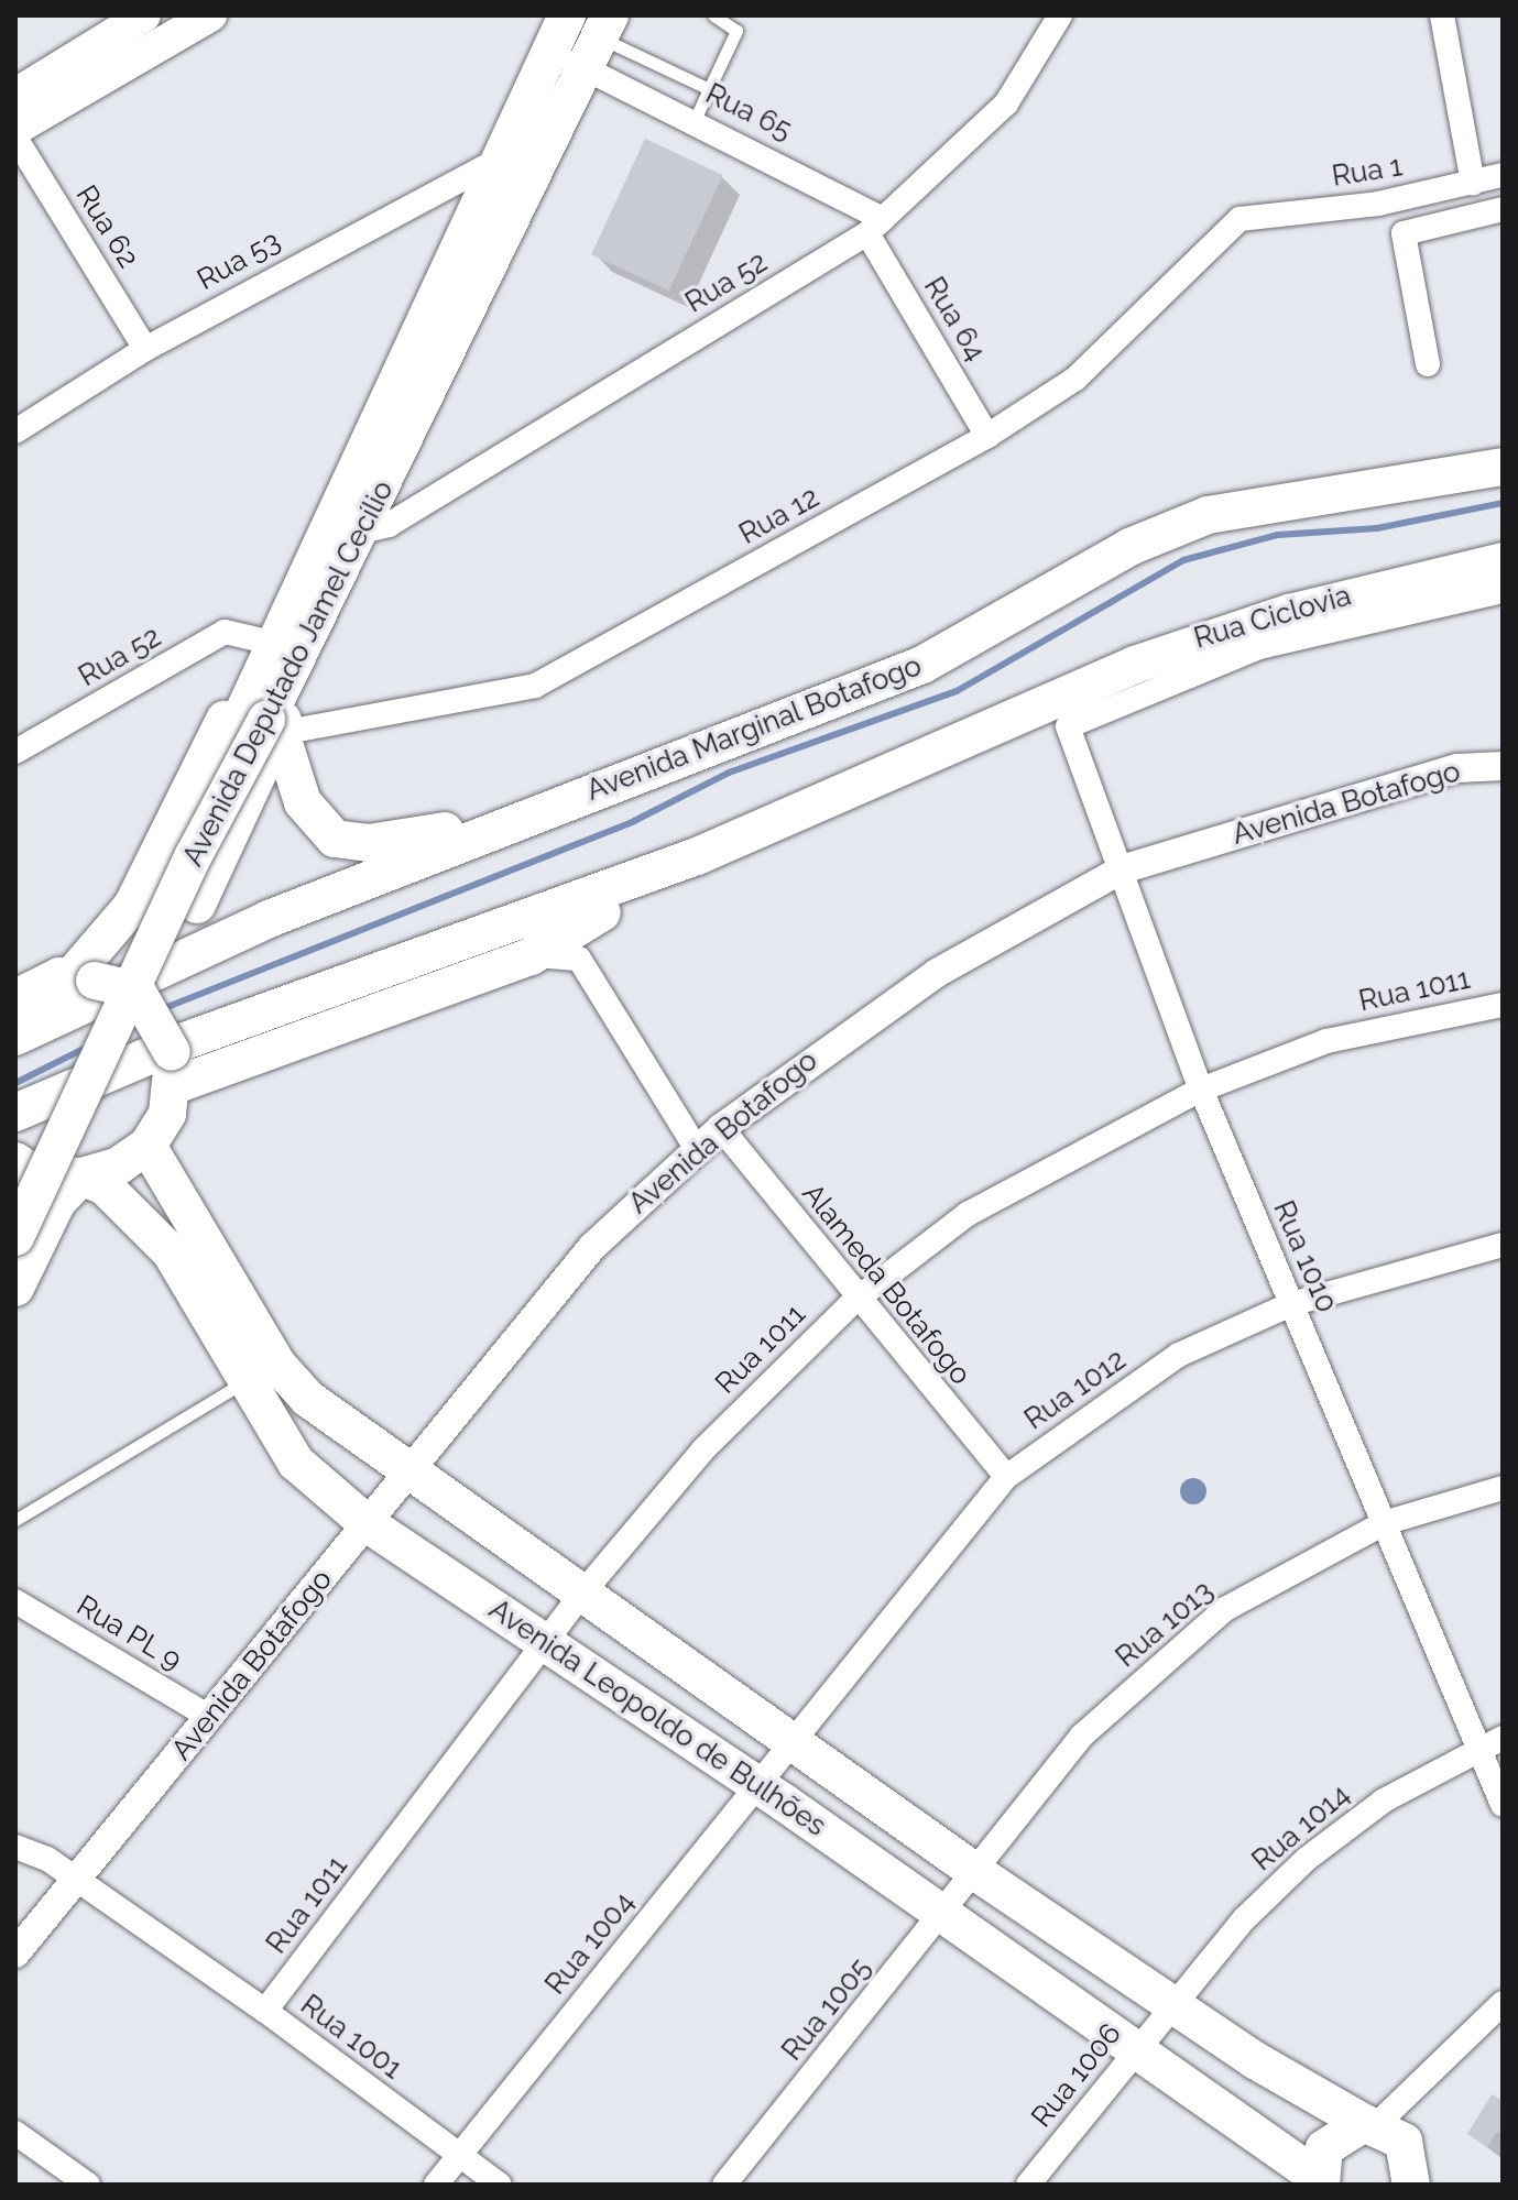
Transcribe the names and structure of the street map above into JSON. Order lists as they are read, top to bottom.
{
  "streets": {
    "main road": ["Avenida Deputado Jamel Cecílio", "Avenida Marginal Botafogo", "Avenida Leopoldo de Bulhões"],
    "street": [
      "Rua 65",
      "Rua 1",
      "Rua 62",
      "Rua 53",
      "Rua 52",
      "Rua 64",
      "Rua 12",
      "Rua Ciclovia",
      "Avenida Botafogo",
      "Rua 1011",
      "Rua 1010",
      "Alameda Botafogo",
      "Rua 1012",
      "Rua 1013",
      "Rua PL 9",
      "Rua 1014",
      "Rua 1004",
      "Rua 1005",
      "Rua 1001",
      "Rua 1006"
    ]
  },
  "crossings": [
    ["Rua 65", "Rua 52"],
    ["Rua 65", "Rua 64"],
    ["Rua 65", "Avenida Deputado Jamel Cecílio"],
    ["Rua 1", "Rua 12"],
    ["Rua 62", "Rua 53"],
    ["Rua 53", "Avenida Deputado Jamel Cecílio"],
    ["Rua 52", "Rua 64"],
    ["Rua 52", "Avenida Deputado Jamel Cecílio"],
    ["Rua 64", "Rua 12"],
    ["Rua 12", "Avenida Deputado Jamel Cecílio"],
    ["Rua Ciclovia", "Rua 1010"],
    ["Avenida Botafogo", "Rua 1010"],
    ["Avenida Botafogo", "Alameda Botafogo"],
    ["Avenida Botafogo", "Rua PL 9"],
    ["Avenida Botafogo", "Avenida Leopoldo de Bulhões"],
    ["Avenida Botafogo", "Rua 1001"],
    ["Rua 1011", "Rua 1010"],
    ["Rua 1011", "Alameda Botafogo"],
    ["Rua 1011", "Avenida Leopoldo de Bulhões"],
    ["Rua 1011", "Rua 1001"],
    ["Rua 1010", "Rua 1012"],
    ["Rua 1010", "Rua 1013"],
    ["Rua 1010", "Rua 1014"],
    ["Alameda Botafogo", "Rua 1012"],
    ["Rua 1012", "Avenida Leopoldo de Bulhões"],
    ["Rua 1012", "Rua 1004"],
    ["Rua 1013", "Avenida Leopoldo de Bulhões"],
    ["Rua 1013", "Rua 1005"],
    ["Avenida Leopoldo de Bulhões", "Rua 1014"],
    ["Avenida Leopoldo de Bulhões", "Rua 1004"],
    ["Avenida Leopoldo de Bulhões", "Rua 1005"],
    ["Avenida Leopoldo de Bulhões", "Rua 1006"],
    ["Rua 1014", "Rua 1006"],
    ["Rua 1004", "Rua 1001"]
  ]
}
